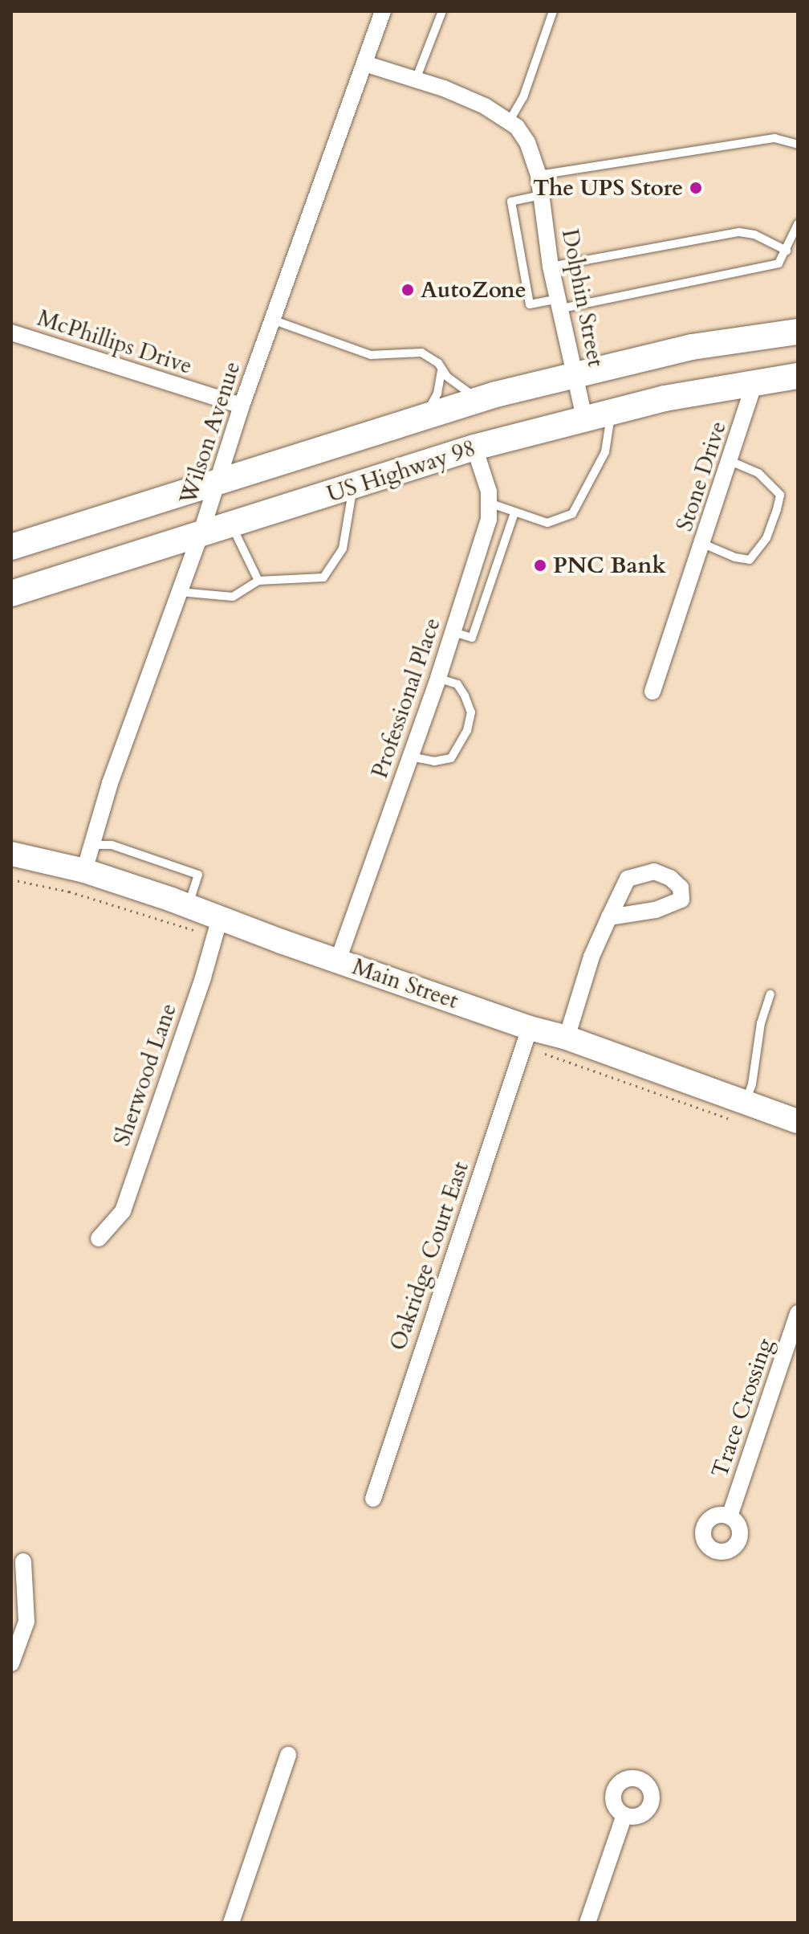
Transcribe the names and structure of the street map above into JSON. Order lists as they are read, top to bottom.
{
  "streets": {
    "main road": ["US Highway 98", "Main Street"],
    "street": [
      "Dolphin Street",
      "McPhillips Drive",
      "Wilson Avenue",
      "Stone Drive",
      "Professional Place",
      "Sherwood Lane",
      "Oakridge Court East",
      "Trace Crossing"
    ]
  },
  "crossings": [
    ["Dolphin Street", "Wilson Avenue"],
    ["Dolphin Street", "US Highway 98"],
    ["McPhillips Drive", "Wilson Avenue"],
    ["Wilson Avenue", "US Highway 98"],
    ["Wilson Avenue", "Main Street"],
    ["US Highway 98", "Stone Drive"],
    ["US Highway 98", "Professional Place"],
    ["Professional Place", "Main Street"],
    ["Main Street", "Sherwood Lane"],
    ["Main Street", "Oakridge Court East"]
  ],
  "places": ["The UPS Store", "AutoZone", "PNC Bank"]
}
